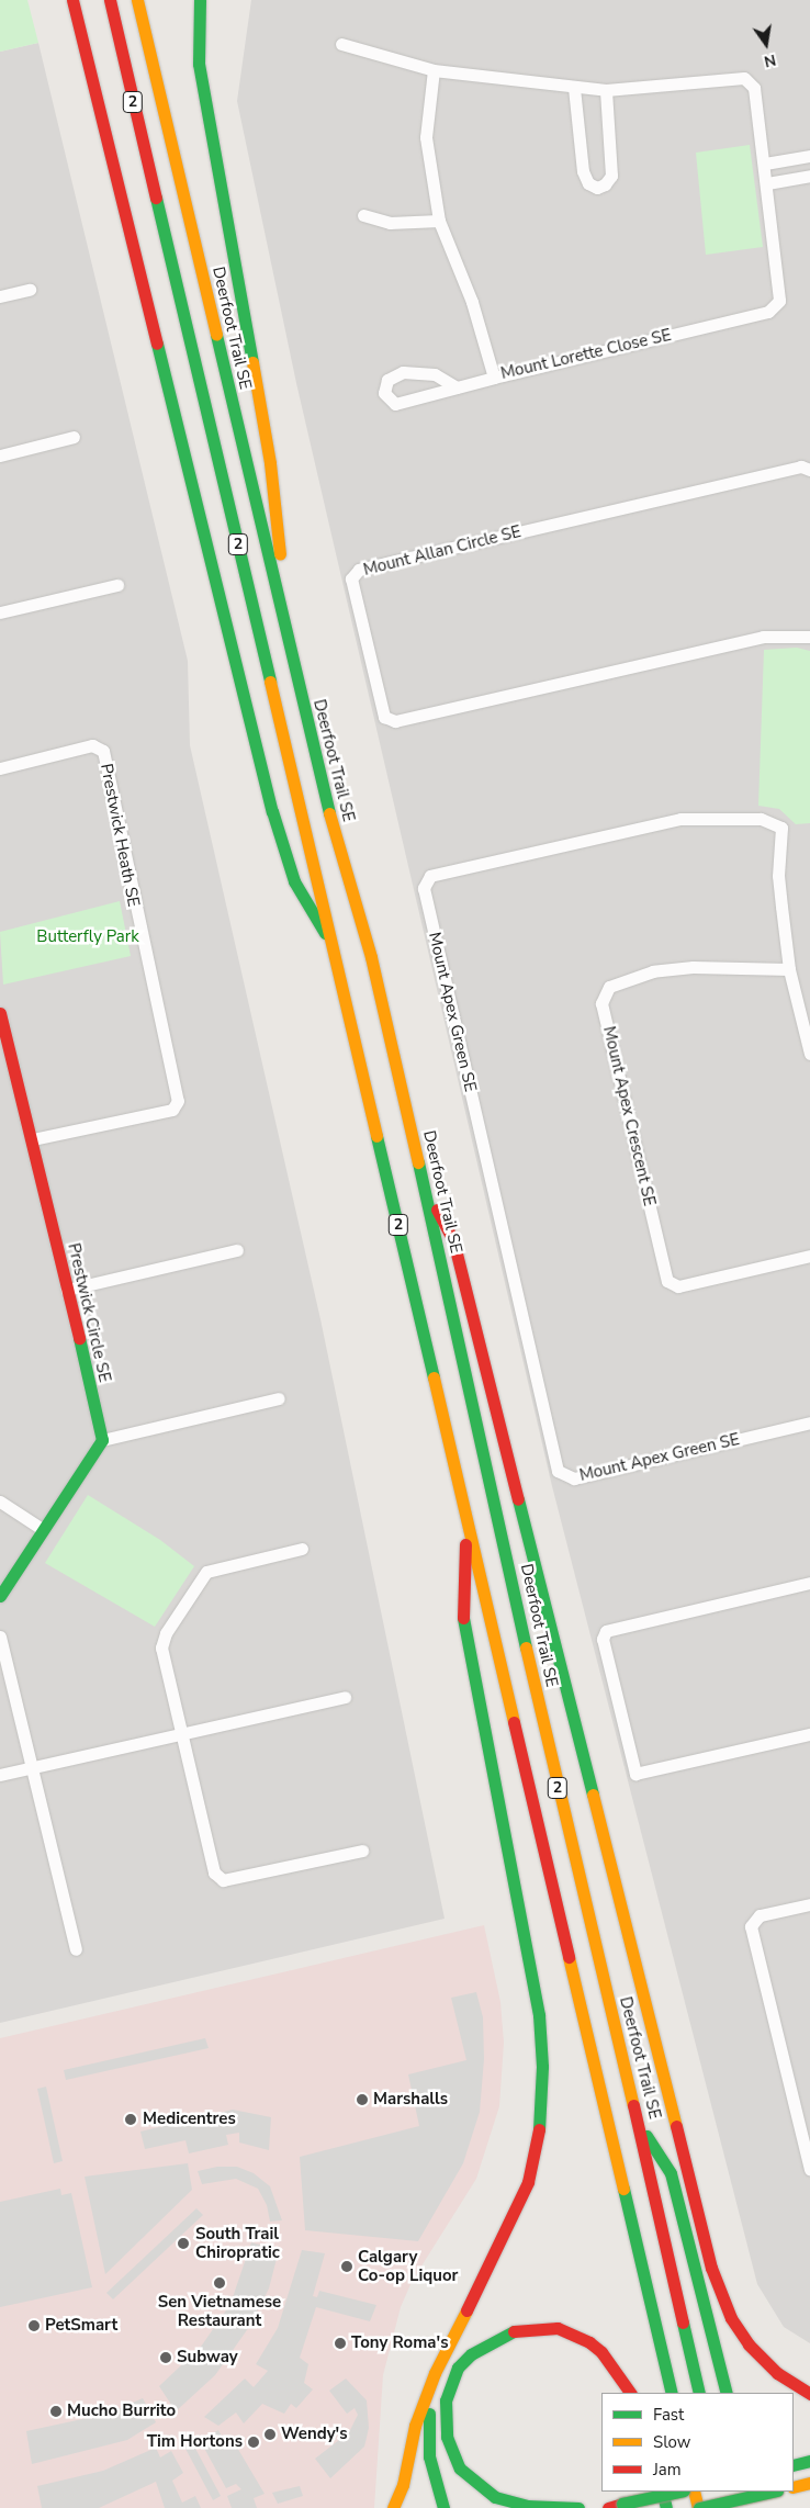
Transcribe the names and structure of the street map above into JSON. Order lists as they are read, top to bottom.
{
  "streets": {
    "main road": ["2", "Deerfoot Trail SE", "Prestwick Circle SE"],
    "street": [
      "Mount Lorette Close SE",
      "Mount Allan Circle SE",
      "Prestwick Heath SE",
      "Mount Apex Green SE",
      "Mount Apex Crescent SE"
    ]
  },
  "crossings": [
    ["Prestwick Heath SE", "Prestwick Circle SE"],
    ["Mount Apex Green SE", "Mount Apex Crescent SE"]
  ],
  "parks": ["Butterfly Park"],
  "places": [
    "Marshalls",
    "Medicentres",
    "South Trail Chiropratic",
    "Calgary Co-op Liquor",
    "Sen Vietnamese Restaurant",
    "PetSmart",
    "Tony Roma's",
    "Subway",
    "Mucho Burrito",
    "Wendy's",
    "Tim Hortons"
  ],
  "legend": ["Fast", "Slow", "Jam"],
  "north": "bottom"
}
